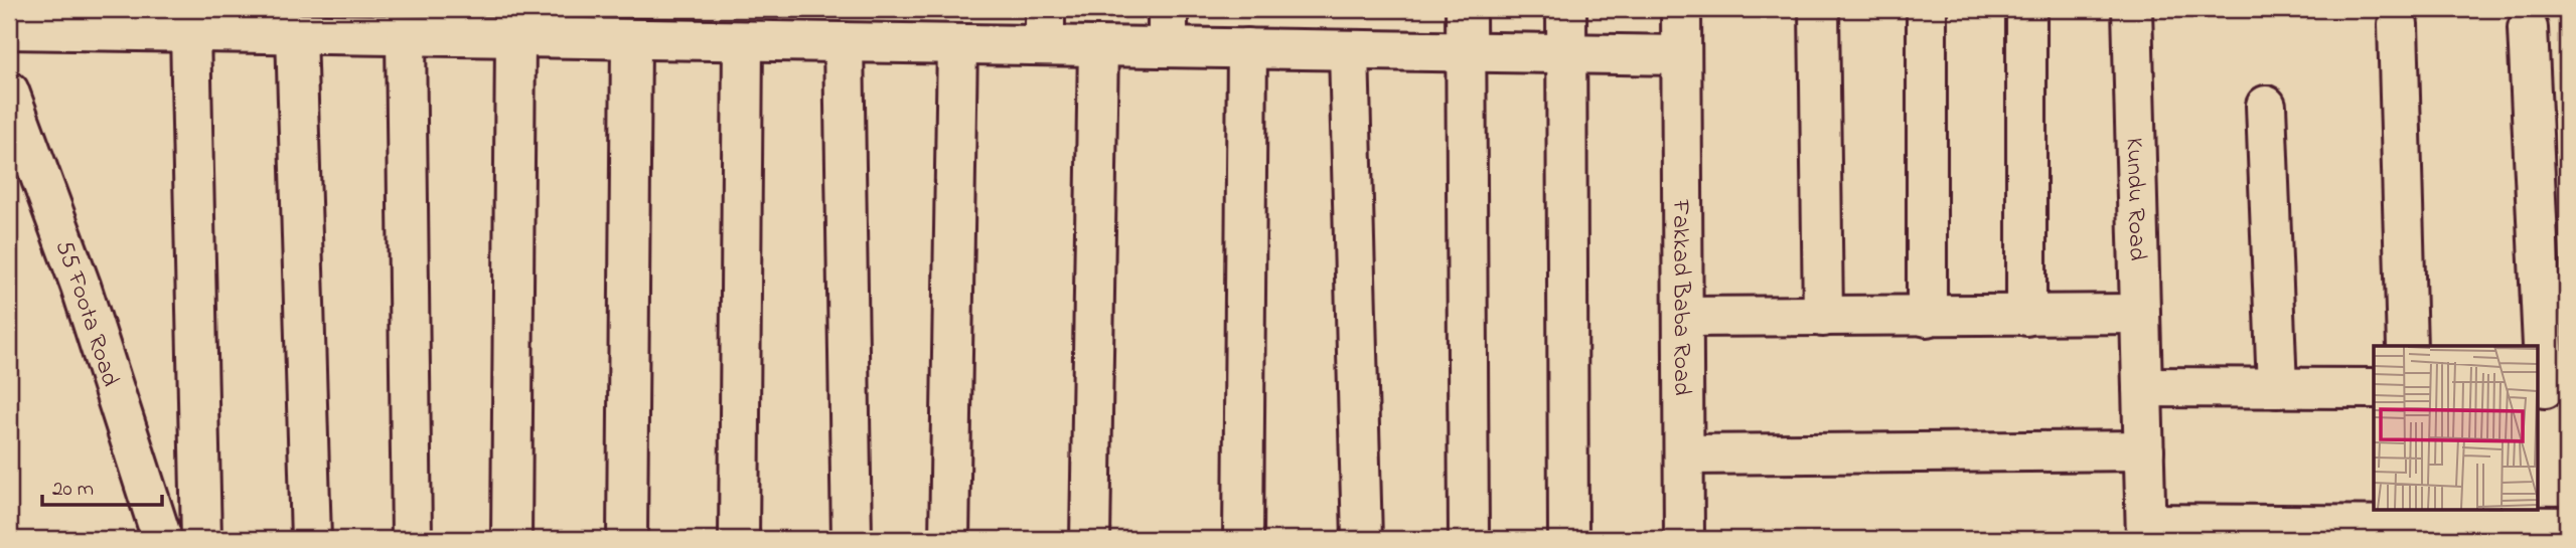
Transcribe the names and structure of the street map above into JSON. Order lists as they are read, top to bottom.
{
  "streets": {
    "street": ["Kundu Road", "Fakkad Baba Road", "55 Foota Road"]
  },
  "scale_bar": "20 m"
}
